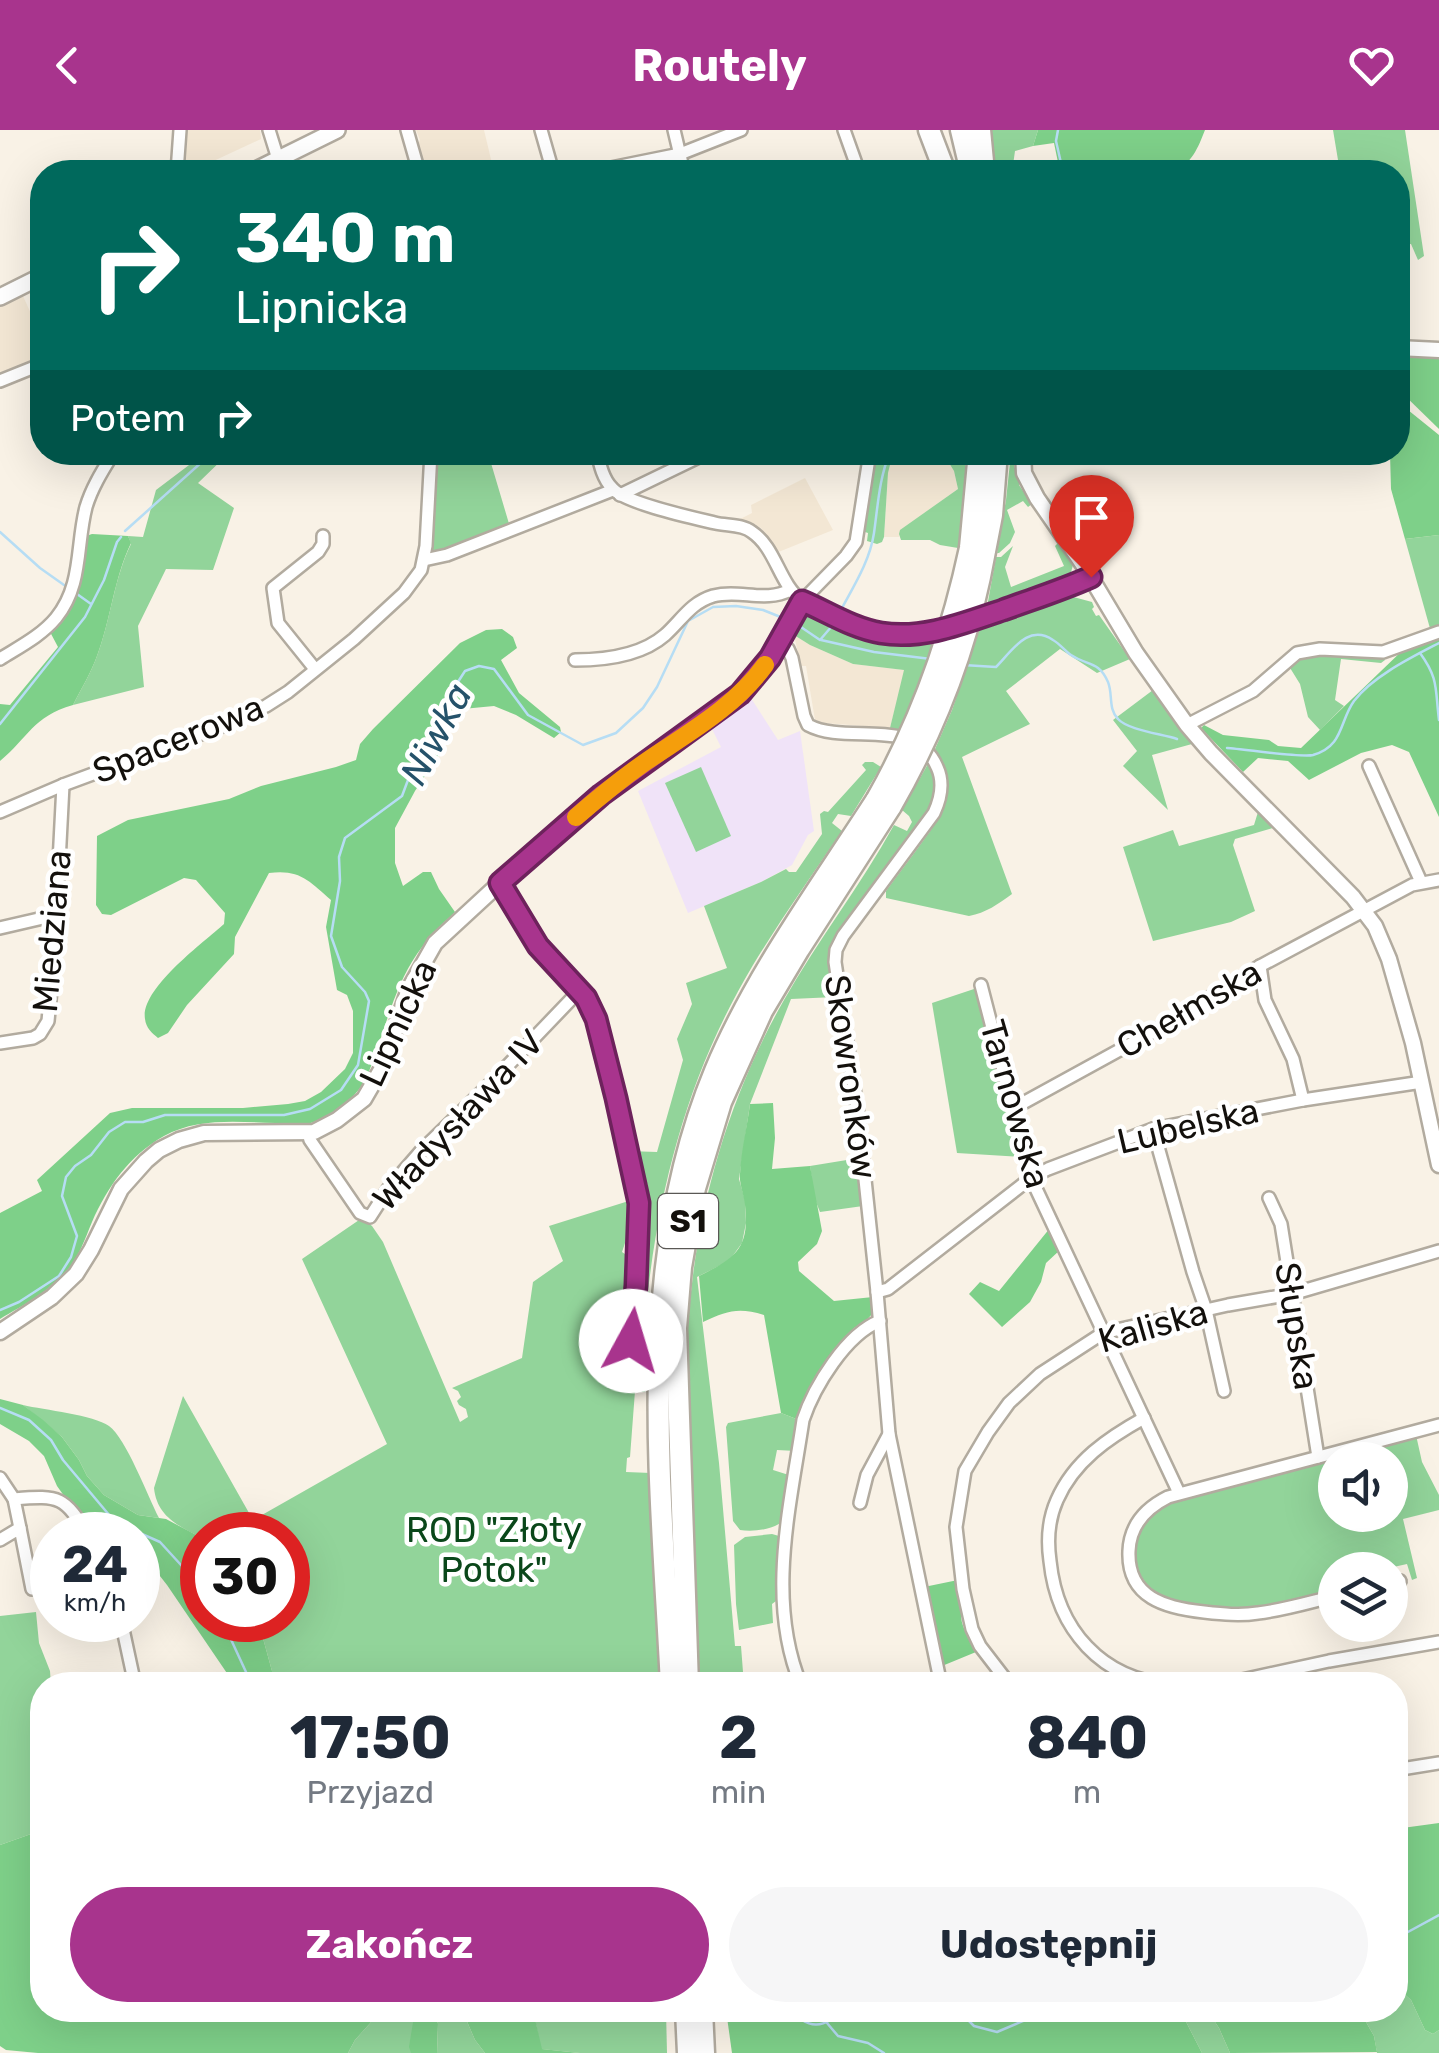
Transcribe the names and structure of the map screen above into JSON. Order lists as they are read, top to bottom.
{
  "streets": {
    "highway": ["S1"],
    "street": [
      "Spacerowa",
      "Miedziana",
      "Chełmska",
      "Lipnicka",
      "Skowronków",
      "Tarnowska",
      "Władysława IV",
      "Lubelska",
      "Kaliska",
      "Słupska"
    ]
  },
  "crossings": [
    ["Spacerowa", "Miedziana"],
    ["Chełmska", "Tarnowska"],
    ["Lipnicka", "Skowronków"],
    ["Lipnicka", "Władysława IV"],
    ["Skowronków", "Lubelska"],
    ["Tarnowska", "Lubelska"],
    ["Tarnowska", "Kaliska"],
    ["Kaliska", "Słupska"]
  ],
  "water": ["Niwka"],
  "parks": ["ROD \"Złoty Potok\""],
  "page": {
    "header": "Routely",
    "turn": ["340 m", "Lipnicka"],
    "then": "Potem",
    "speed": "24 km/h",
    "limit": "30",
    "eta": [
      "17:50",
      "Przyjazd",
      "2",
      "min",
      "840",
      "m"
    ],
    "buttons": ["Zakończ", "Udostępnij"]
  }
}
